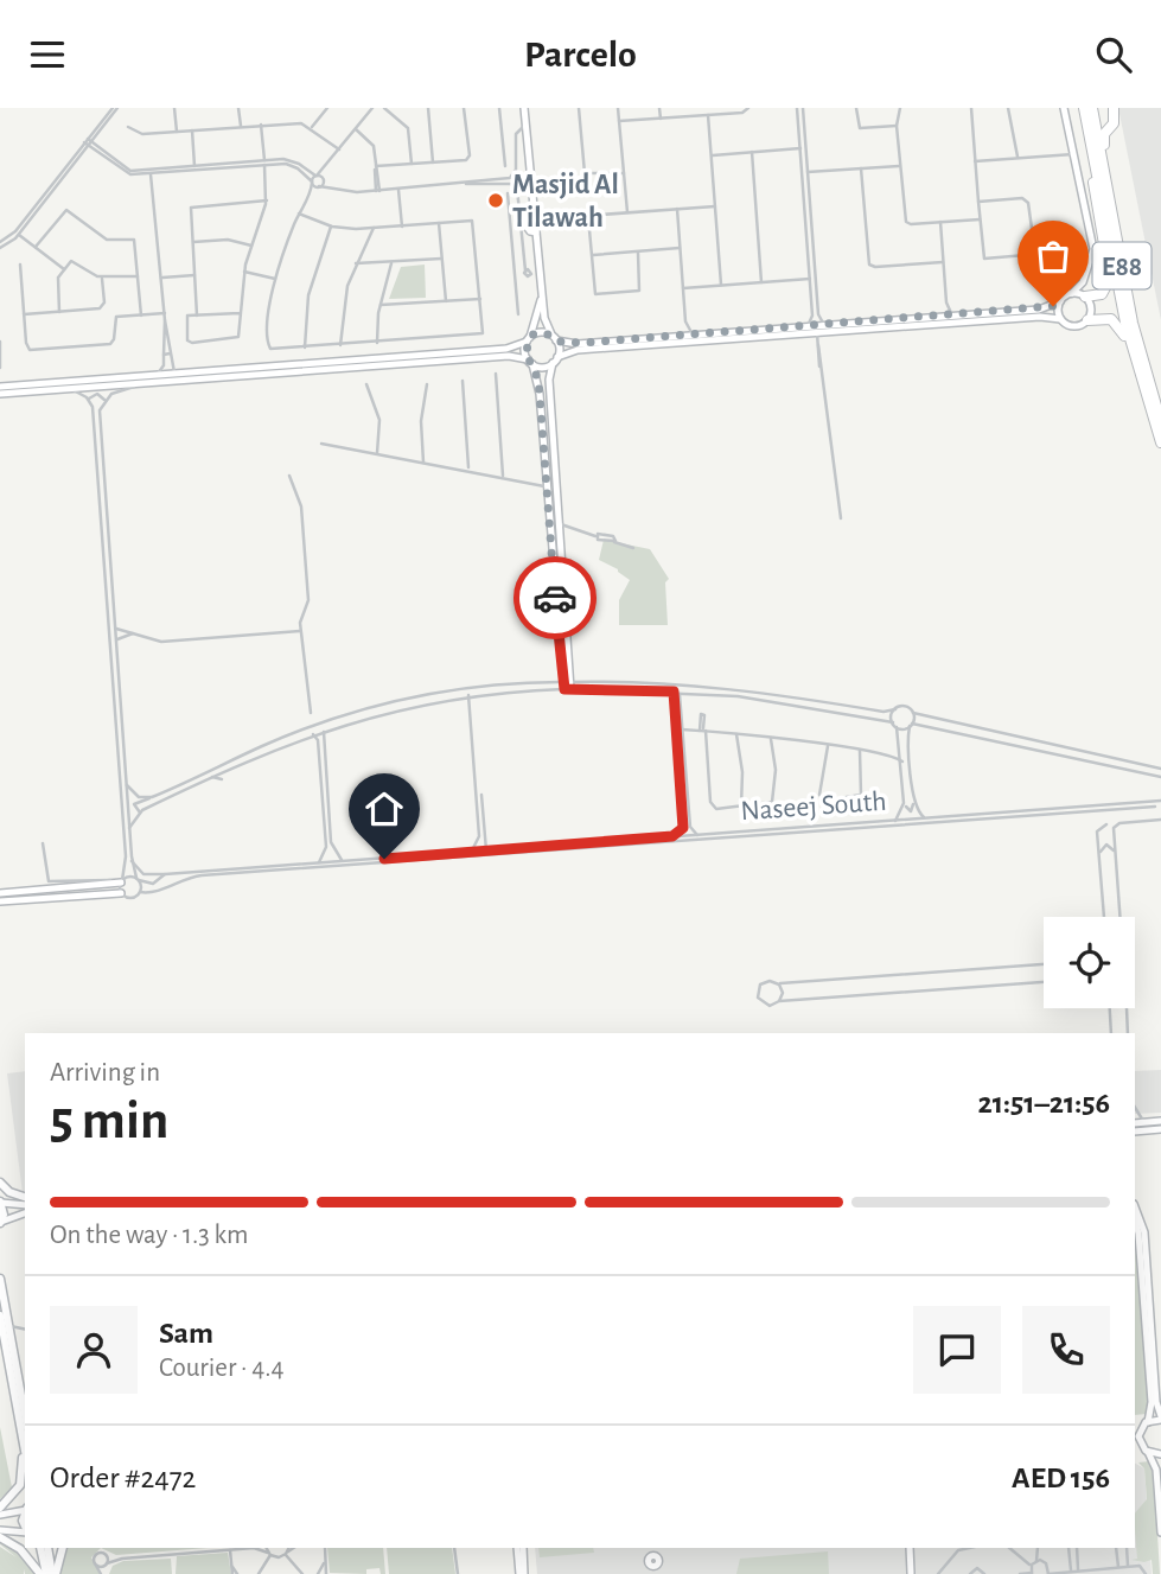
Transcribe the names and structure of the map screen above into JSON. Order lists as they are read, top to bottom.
{
  "streets": {
    "highway": ["E88"],
    "street": ["Naseej South"]
  },
  "places": ["Masjid Al Tilawah"],
  "page": {
    "header": "Parcelo",
    "heading": ["5 min", "Arriving in", "21:51–21:56"],
    "panel": [
      "Sam",
      "Courier · 4.4",
      "Order #2472",
      "AED 156"
    ],
    "bar": "On the way · 1.3 km"
  }
}
